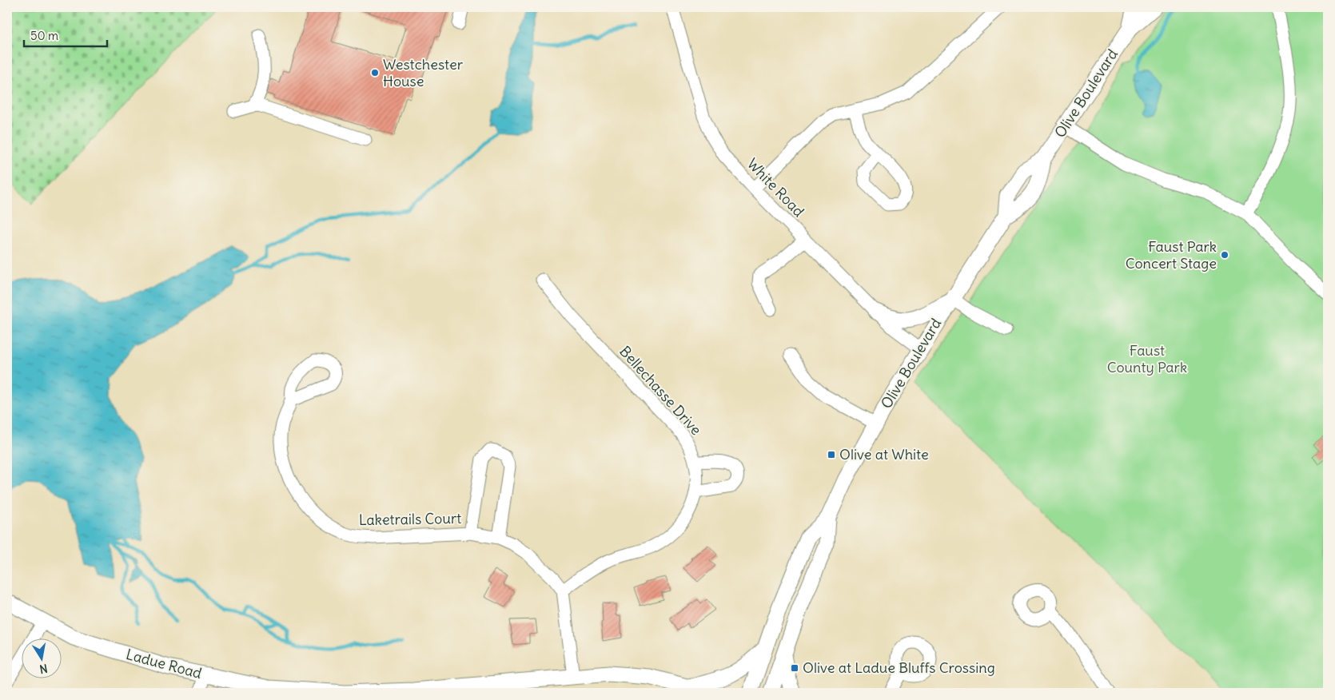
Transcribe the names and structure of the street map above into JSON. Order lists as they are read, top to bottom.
{
  "streets": {
    "main road": ["Olive Boulevard", "Ladue Road"],
    "street": ["White Road", "Bellechasse Drive", "Laketrails Court"]
  },
  "crossings": [
    ["Olive Boulevard", "White Road"],
    ["Bellechasse Drive", "Laketrails Court"]
  ],
  "parks": ["Faust County Park"],
  "places": {
    "other": ["Westchester House", "Faust Park Concert Stage"],
    "transit": ["Olive at White", "Olive at Ladue Bluffs Crossing"]
  },
  "scale_bar": "50 m",
  "north": "bottom"
}
